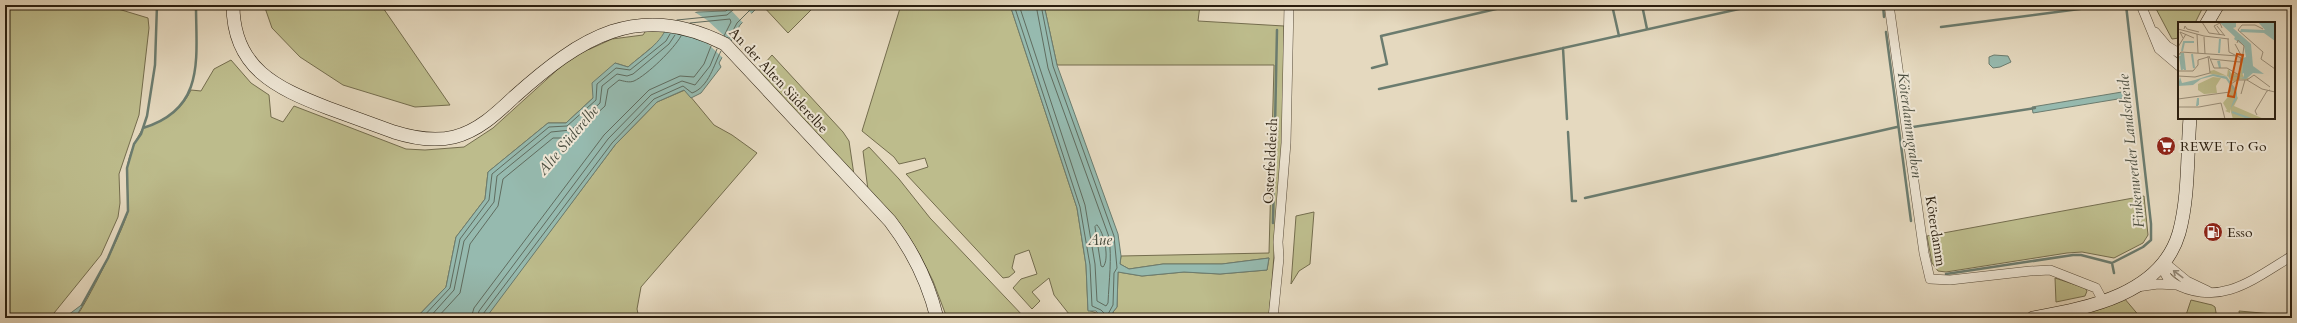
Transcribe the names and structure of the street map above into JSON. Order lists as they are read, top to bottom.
{
  "streets": {
    "main road": ["An der Alten Süderelbe"],
    "street": ["Osterfelddeich", "Köterdamm"]
  },
  "water": [
    "Köterdammgraben",
    "Alte Süderelbe",
    "Finkenwerder Landscheide",
    "Aue"
  ],
  "places": {
    "supermarket": ["REWE To Go"],
    "fuel station": ["Esso"]
  }
}
